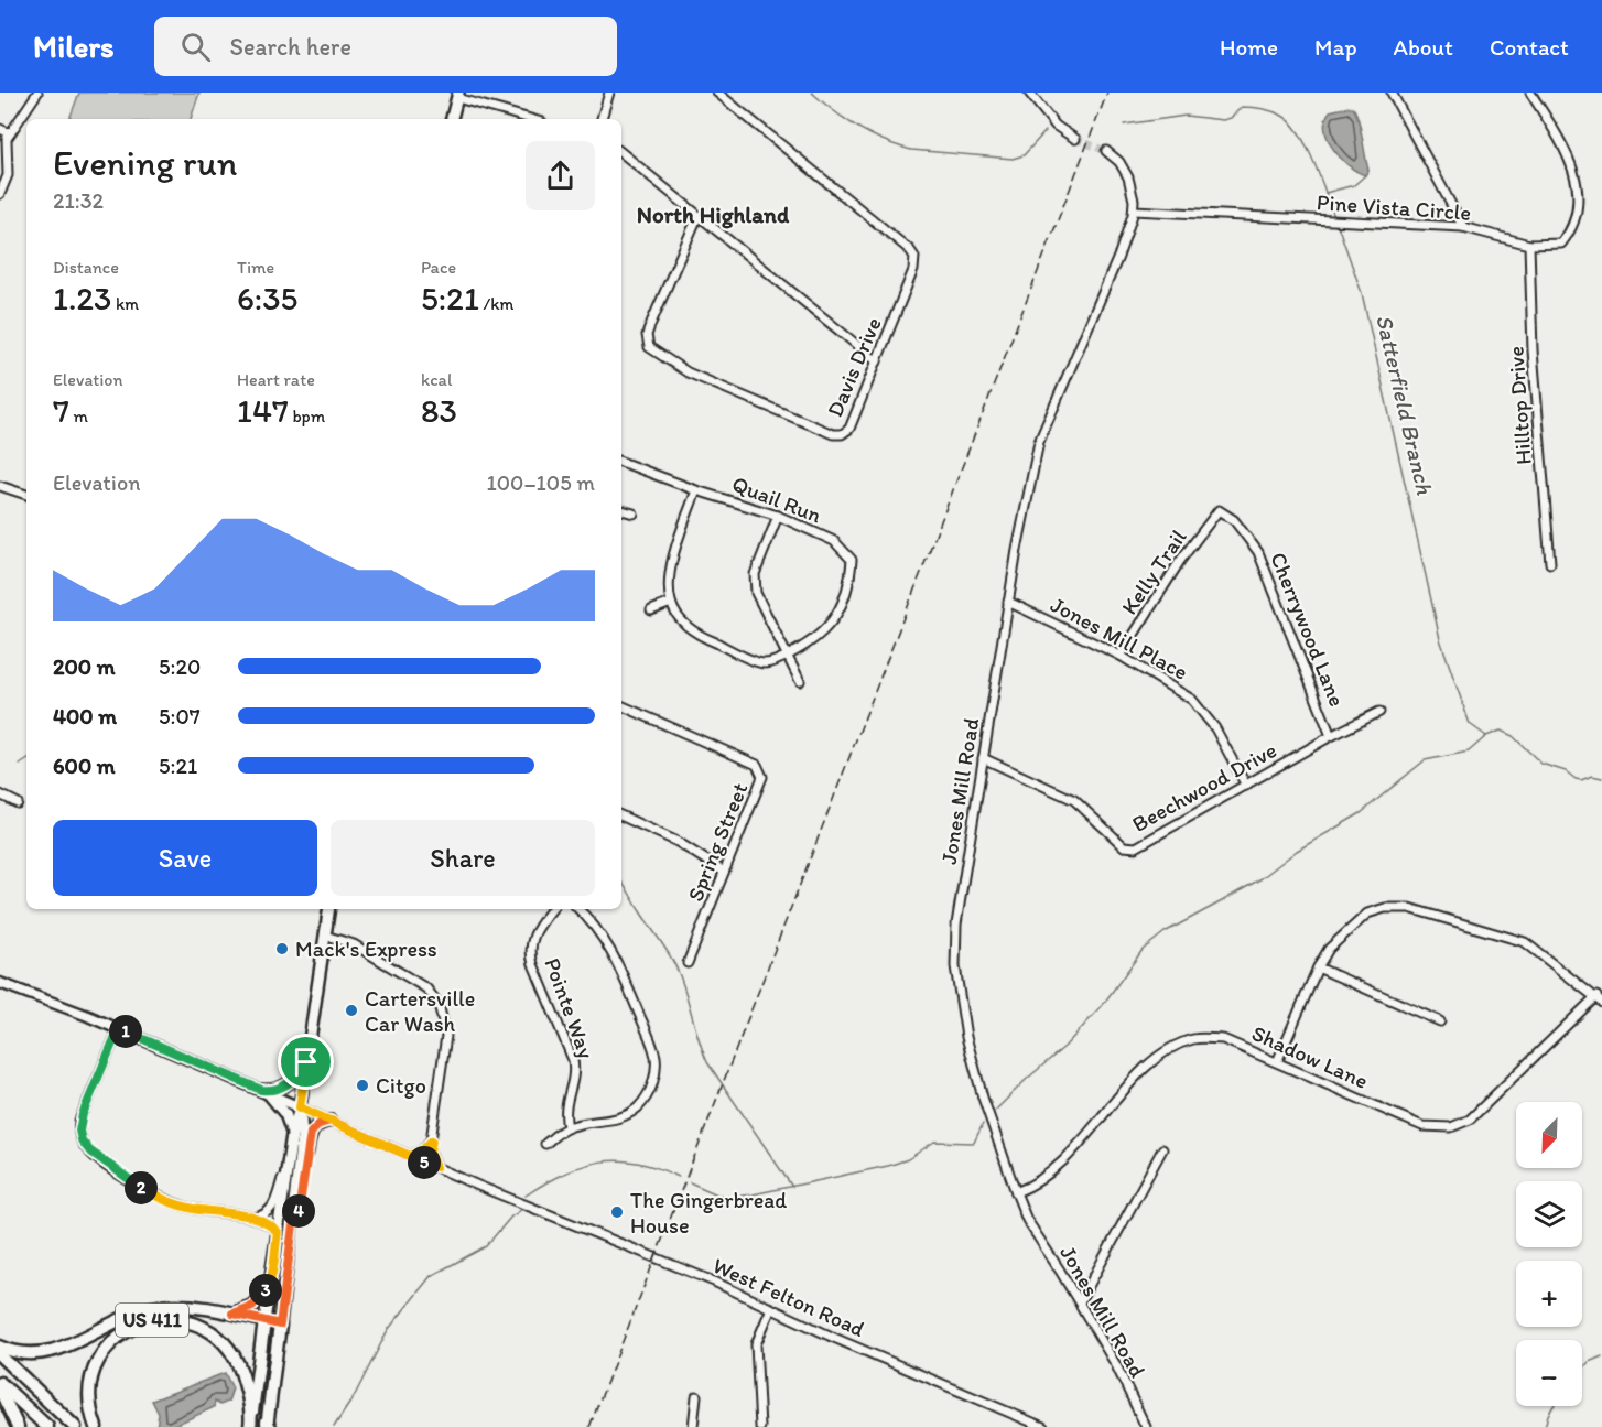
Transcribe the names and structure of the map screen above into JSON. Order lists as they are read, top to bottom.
{
  "streets": {
    "main road": ["US 411"],
    "street": [
      "Pine Vista Circle",
      "Davis Drive",
      "Hilltop Drive",
      "Quail Run",
      "Kelly Trail",
      "Cherrywood Lane",
      "Jones Mill Place",
      "Beechwood Drive",
      "Jones Mill Road",
      "Spring Street",
      "Pointe Way",
      "Shadow Lane",
      "West Felton Road"
    ]
  },
  "crossings": [
    ["Pine Vista Circle", "Hilltop Drive"],
    ["Pine Vista Circle", "Jones Mill Road"],
    ["Kelly Trail", "Cherrywood Lane"],
    ["Kelly Trail", "Jones Mill Place"],
    ["Cherrywood Lane", "Beechwood Drive"],
    ["Jones Mill Place", "Beechwood Drive"],
    ["Jones Mill Place", "Jones Mill Road"],
    ["Beechwood Drive", "Jones Mill Road"],
    ["Jones Mill Road", "Shadow Lane"]
  ],
  "districts": ["North Highland"],
  "water": ["Satterfield Branch"],
  "places": [
    "Mack's Express",
    "Cartersville Car Wash",
    "Citgo",
    "The Gingerbread House"
  ],
  "north": "bottom left",
  "page": {
    "header": "Milers",
    "search": "Search here",
    "nav": [
      "Home",
      "Map",
      "About",
      "Contact"
    ],
    "heading": ["Evening run", "21:32"],
    "stats": [
      ["Distance", "1.23 km"],
      ["Time", "6:35"],
      ["Pace", "5:21 /km"],
      ["Elevation", "7 m"],
      ["Heart rate", "147 bpm"],
      ["kcal", "83"]
    ],
    "chart": ["Elevation", "100–105 m"],
    "list": [
      {
        "name": "200 m",
        "note": "5:20"
      },
      {
        "name": "400 m",
        "note": "5:07"
      },
      {
        "name": "600 m",
        "note": "5:21"
      }
    ],
    "buttons": ["Save", "Share"],
    "pins": [
      "1",
      "5",
      "2",
      "4",
      "3"
    ],
    "map_buttons": ["+", "−"]
  }
}
